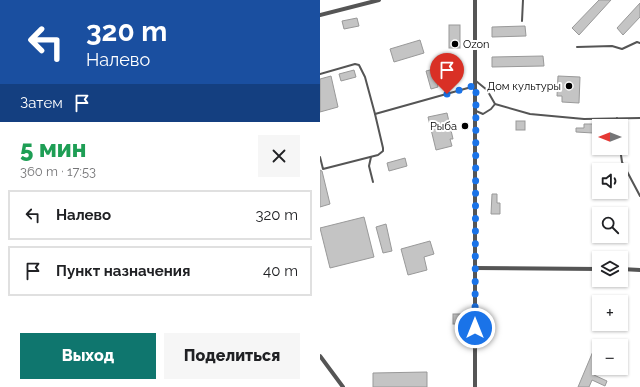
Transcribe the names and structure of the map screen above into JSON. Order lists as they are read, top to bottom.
{
  "places": ["Ozon", "Дом культуры", "Рыба"],
  "north": "left",
  "page": {
    "turn": ["320 m", "Налево"],
    "then": "Затем",
    "map_buttons": ["+", "−"],
    "heading": ["5 мин", "360 m · 17:53"],
    "list": [
      {
        "name": "Налево",
        "value": "320 m"
      },
      {
        "name": "Пункт назначения",
        "value": "40 m"
      }
    ],
    "buttons": ["Выход", "Поделиться"]
  }
}
